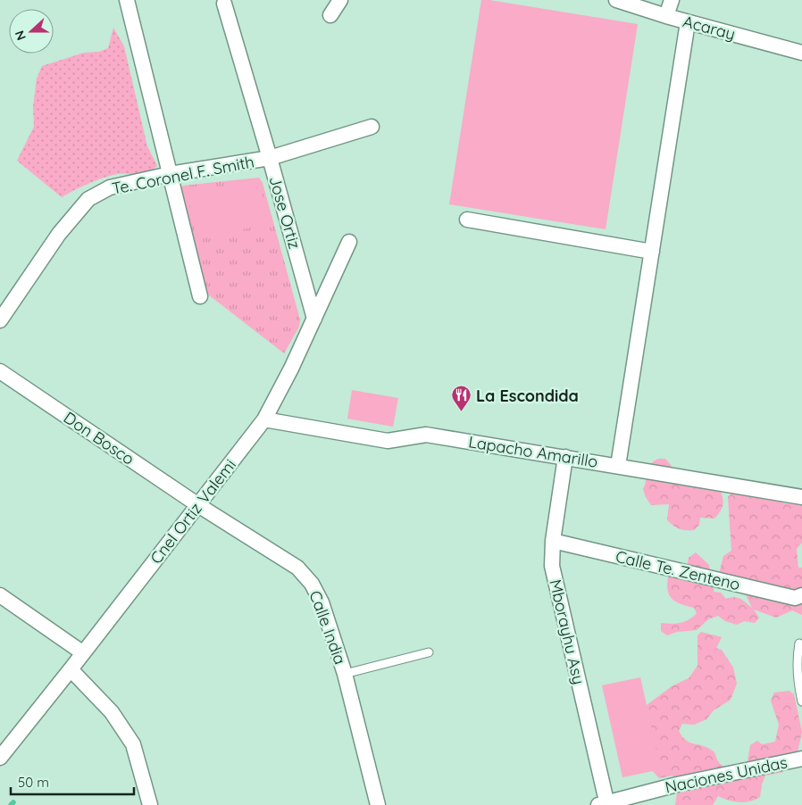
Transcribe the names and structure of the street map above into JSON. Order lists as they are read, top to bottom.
{
  "streets": {
    "street": [
      "Acaray",
      "Te. Coronel F. Smith",
      "Jose Ortiz",
      "Don Bosco",
      "Lapacho Amarillo",
      "Cnel Ortiz Valemi",
      "Calle Te. Zenteno",
      "Calle India",
      "Mborayhu Asy",
      "Naciones Unidas"
    ]
  },
  "crossings": [
    ["Te. Coronel F. Smith", "Jose Ortiz"],
    ["Jose Ortiz", "Cnel Ortiz Valemi"],
    ["Don Bosco", "Cnel Ortiz Valemi"],
    ["Don Bosco", "Calle India"],
    ["Lapacho Amarillo", "Cnel Ortiz Valemi"],
    ["Lapacho Amarillo", "Mborayhu Asy"],
    ["Cnel Ortiz Valemi", "Calle India"],
    ["Calle Te. Zenteno", "Mborayhu Asy"],
    ["Mborayhu Asy", "Naciones Unidas"]
  ],
  "places": {
    "restaurant": ["La Escondida"]
  },
  "scale_bar": "50 m",
  "north": "left"
}
